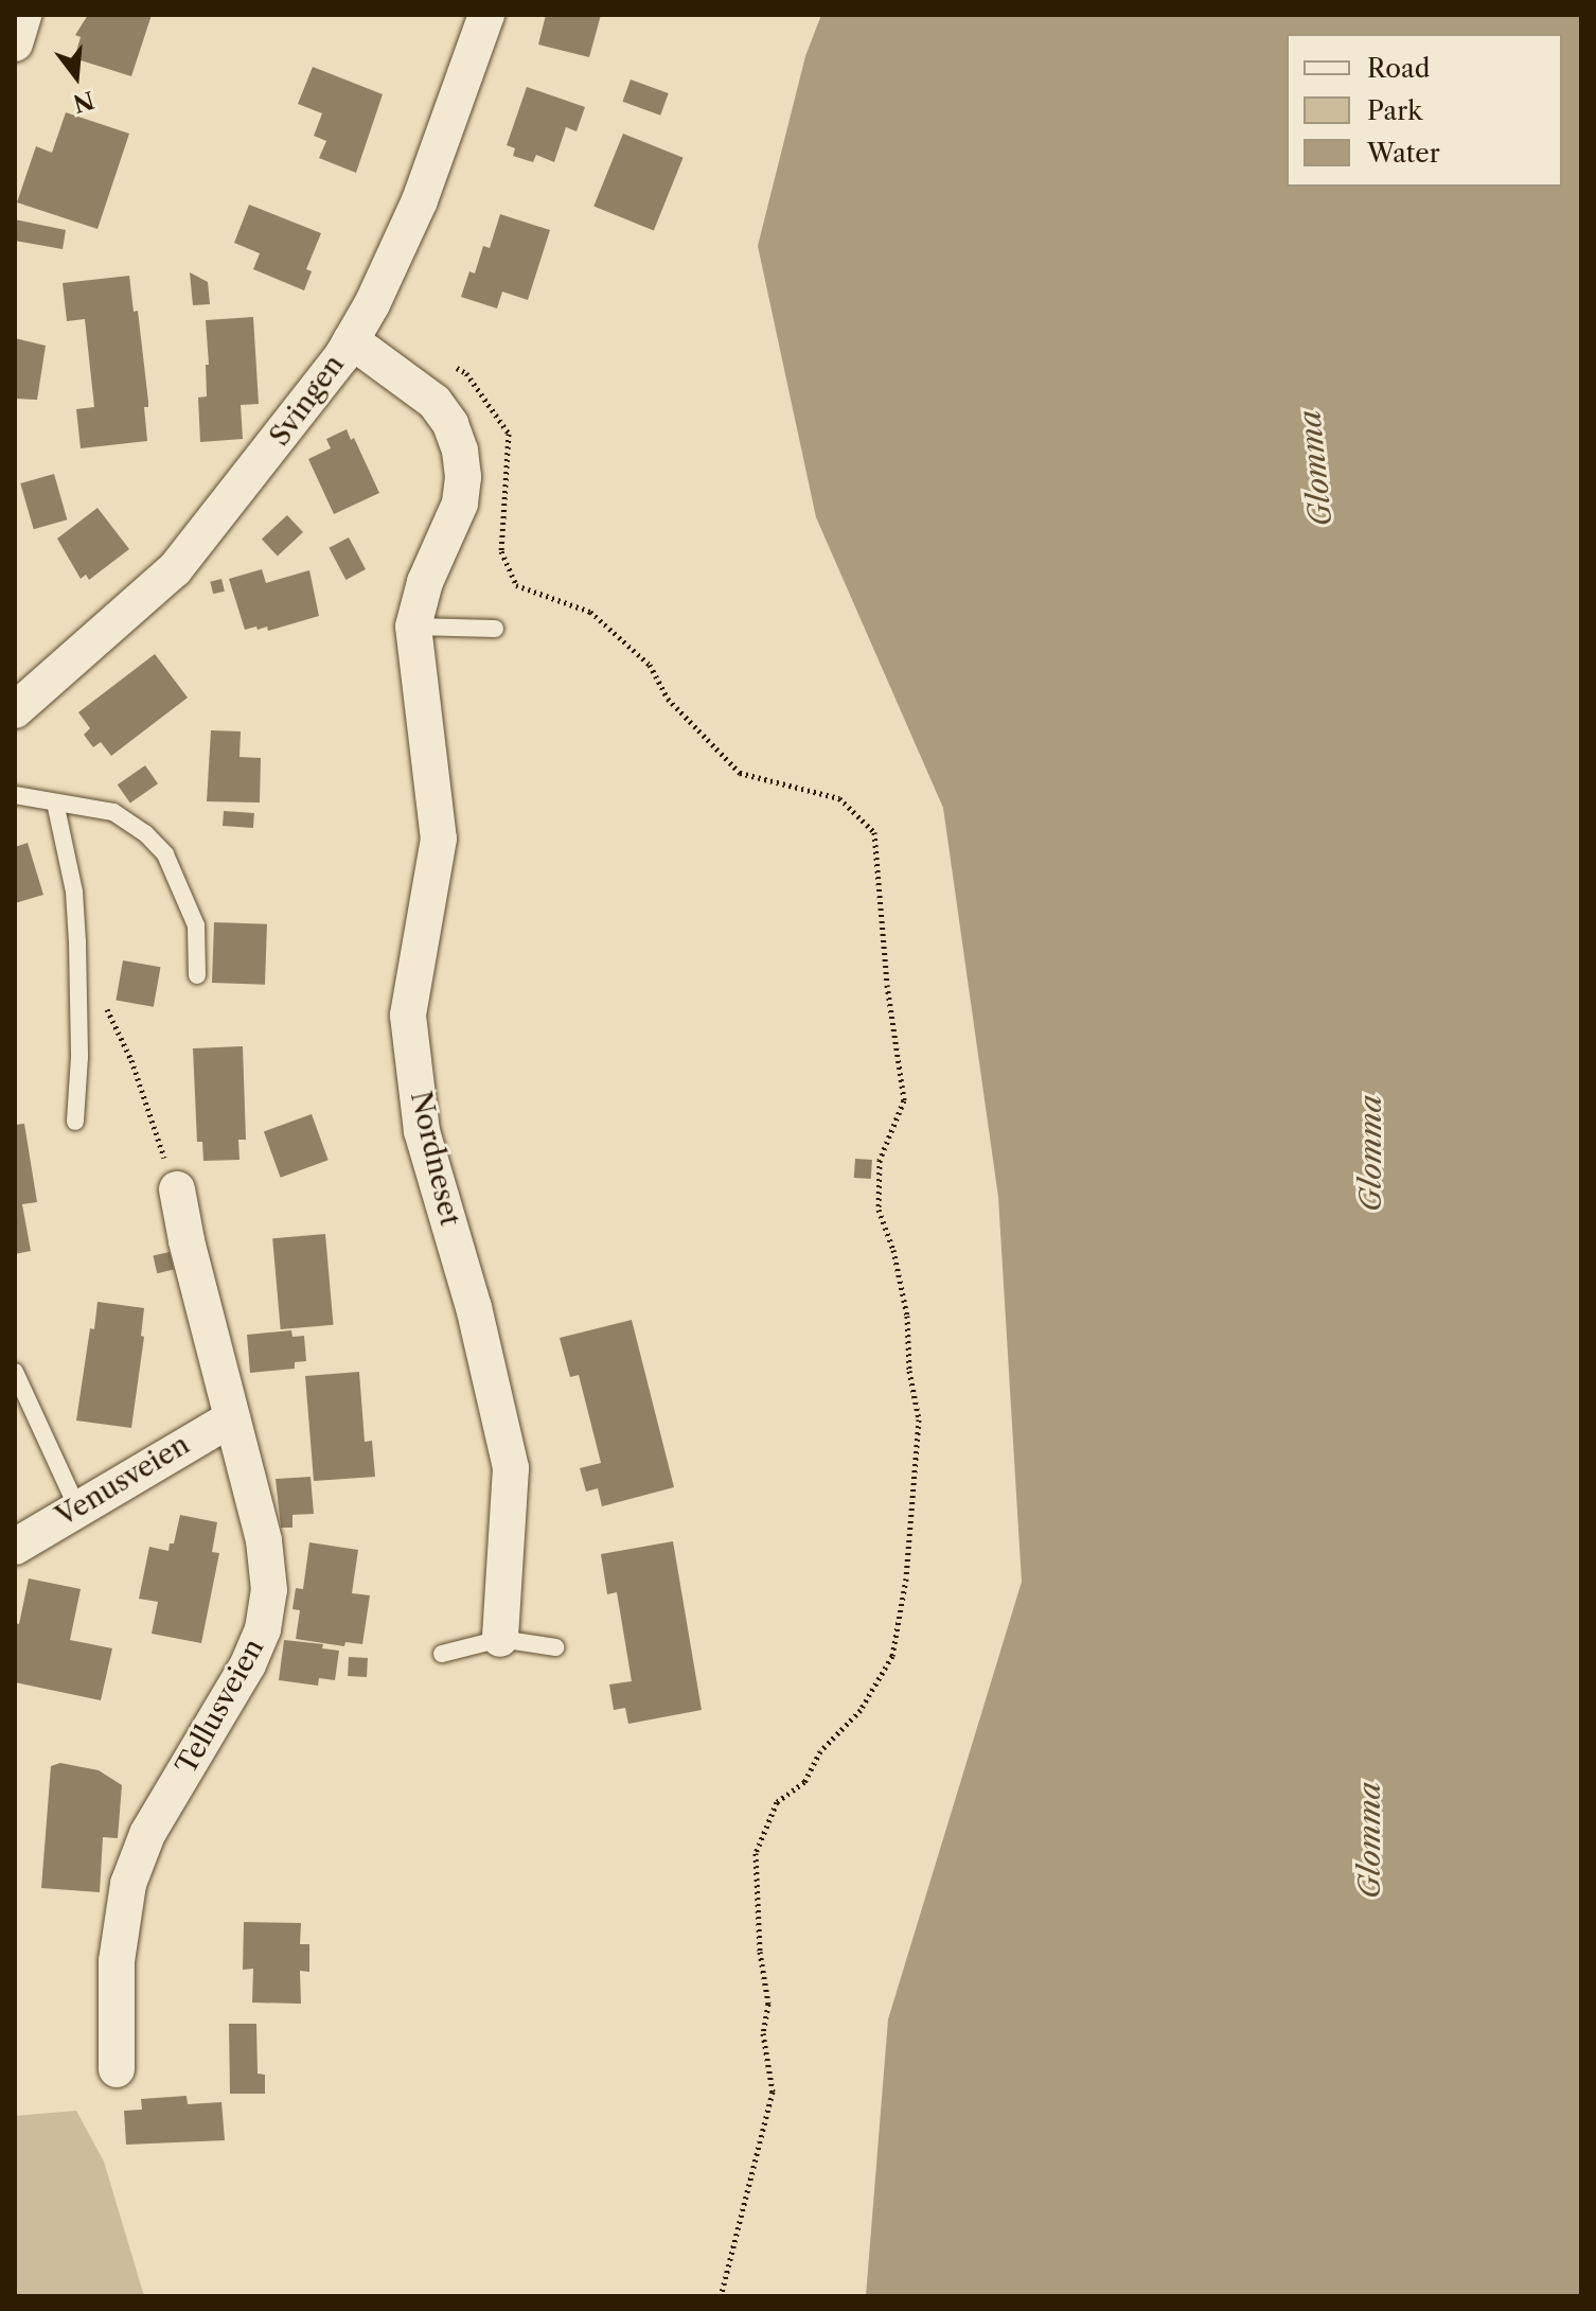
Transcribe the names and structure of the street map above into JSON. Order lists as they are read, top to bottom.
{
  "streets": {
    "street": [
      "Svingen",
      "Nordneset",
      "Venusveien",
      "Tellusveien"
    ]
  },
  "crossings": [
    ["Svingen", "Nordneset"],
    ["Venusveien", "Tellusveien"]
  ],
  "water": ["Glomma"],
  "legend": ["Road", "Park", "Water"],
  "north": "bottom"
}
